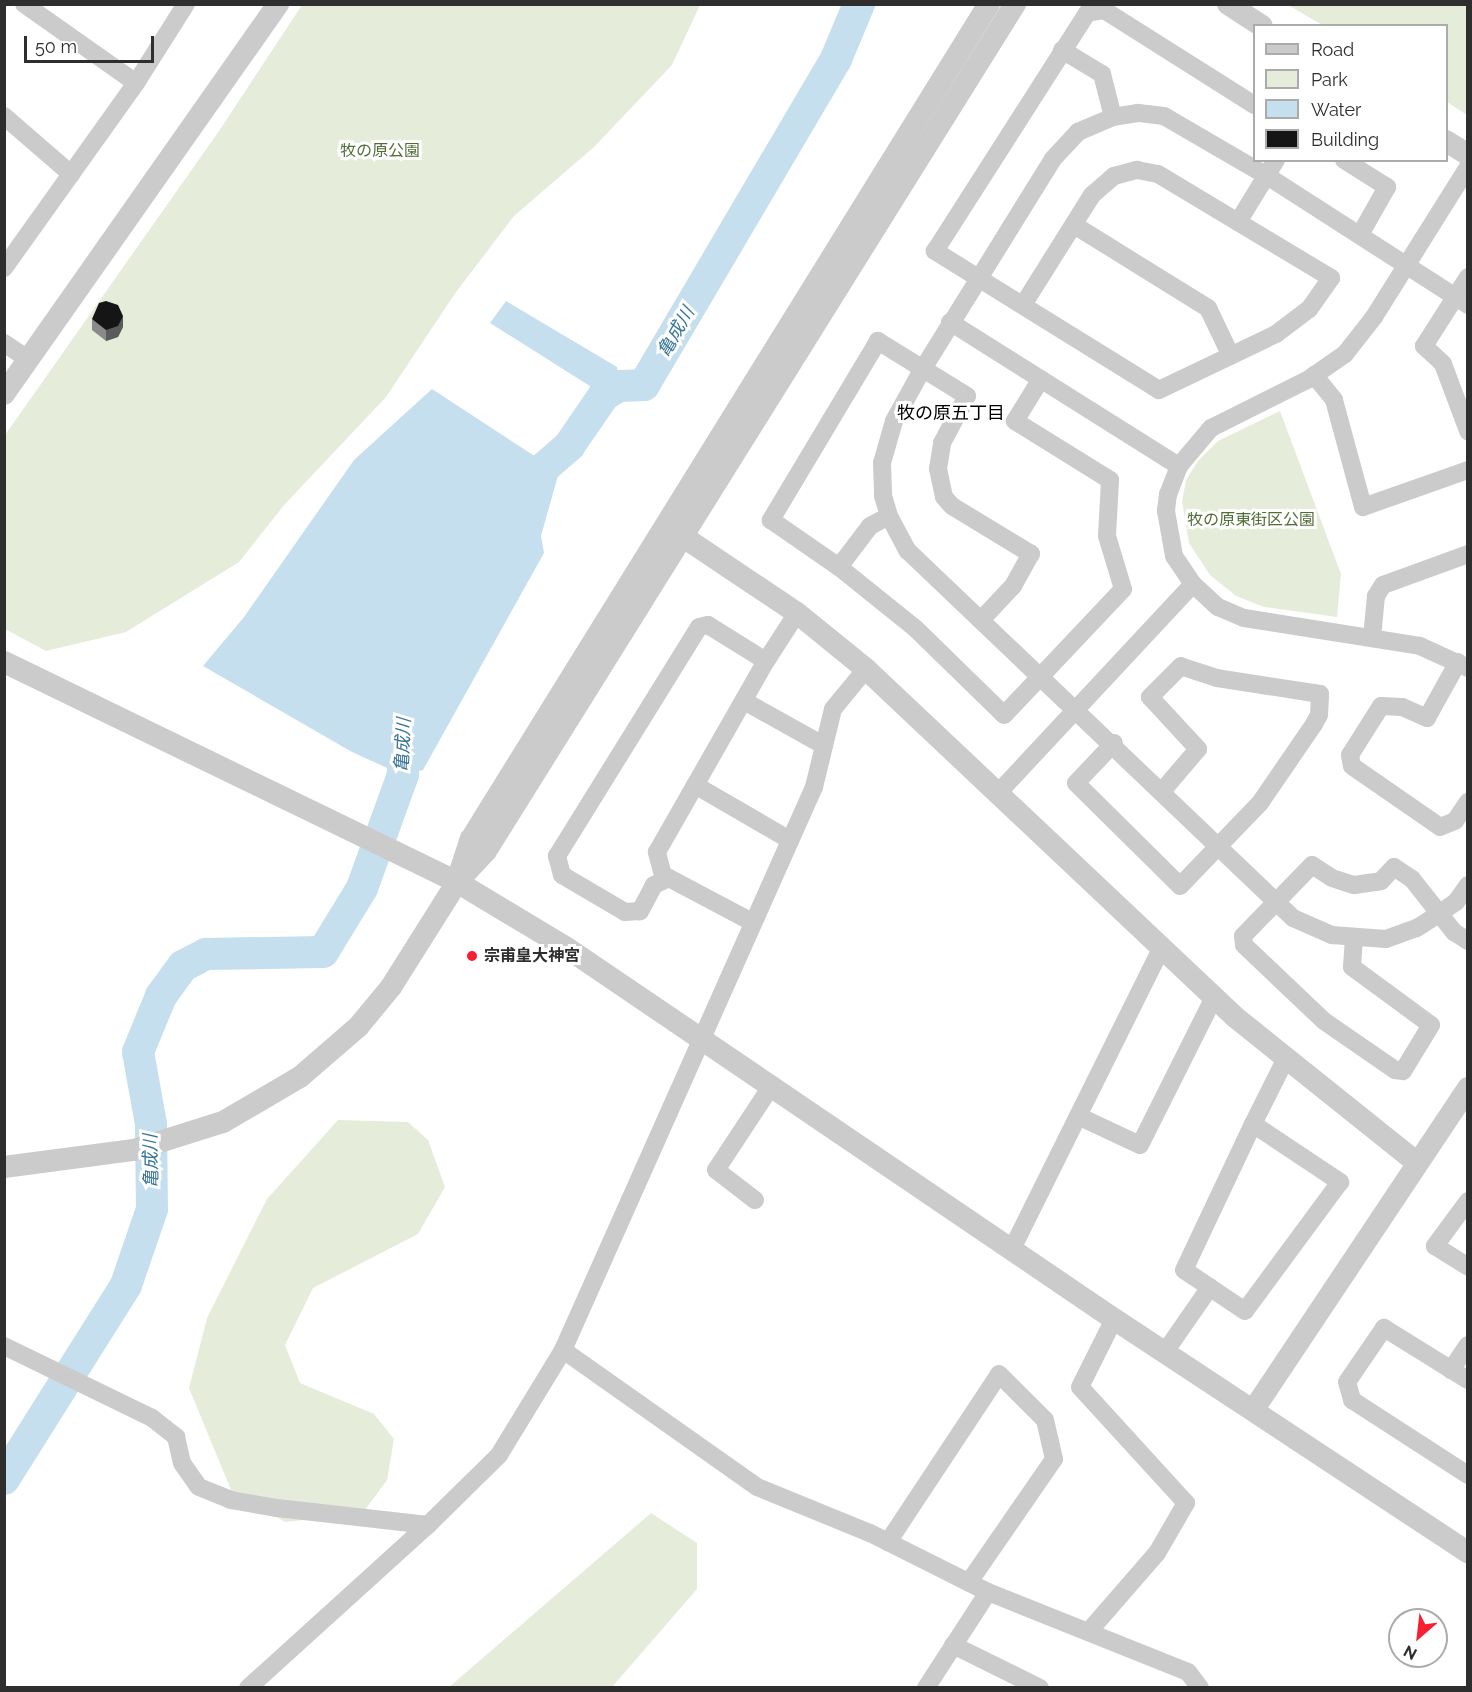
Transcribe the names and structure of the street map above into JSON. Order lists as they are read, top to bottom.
{
  "districts": ["牧の原五丁目"],
  "water": ["亀成川"],
  "parks": ["牧の原公園", "牧の原東街区公園"],
  "places": ["宗甫皇大神宮"],
  "legend": [
    "Road",
    "Park",
    "Water",
    "Building"
  ],
  "scale_bar": "50 m",
  "north": "bottom left"
}
